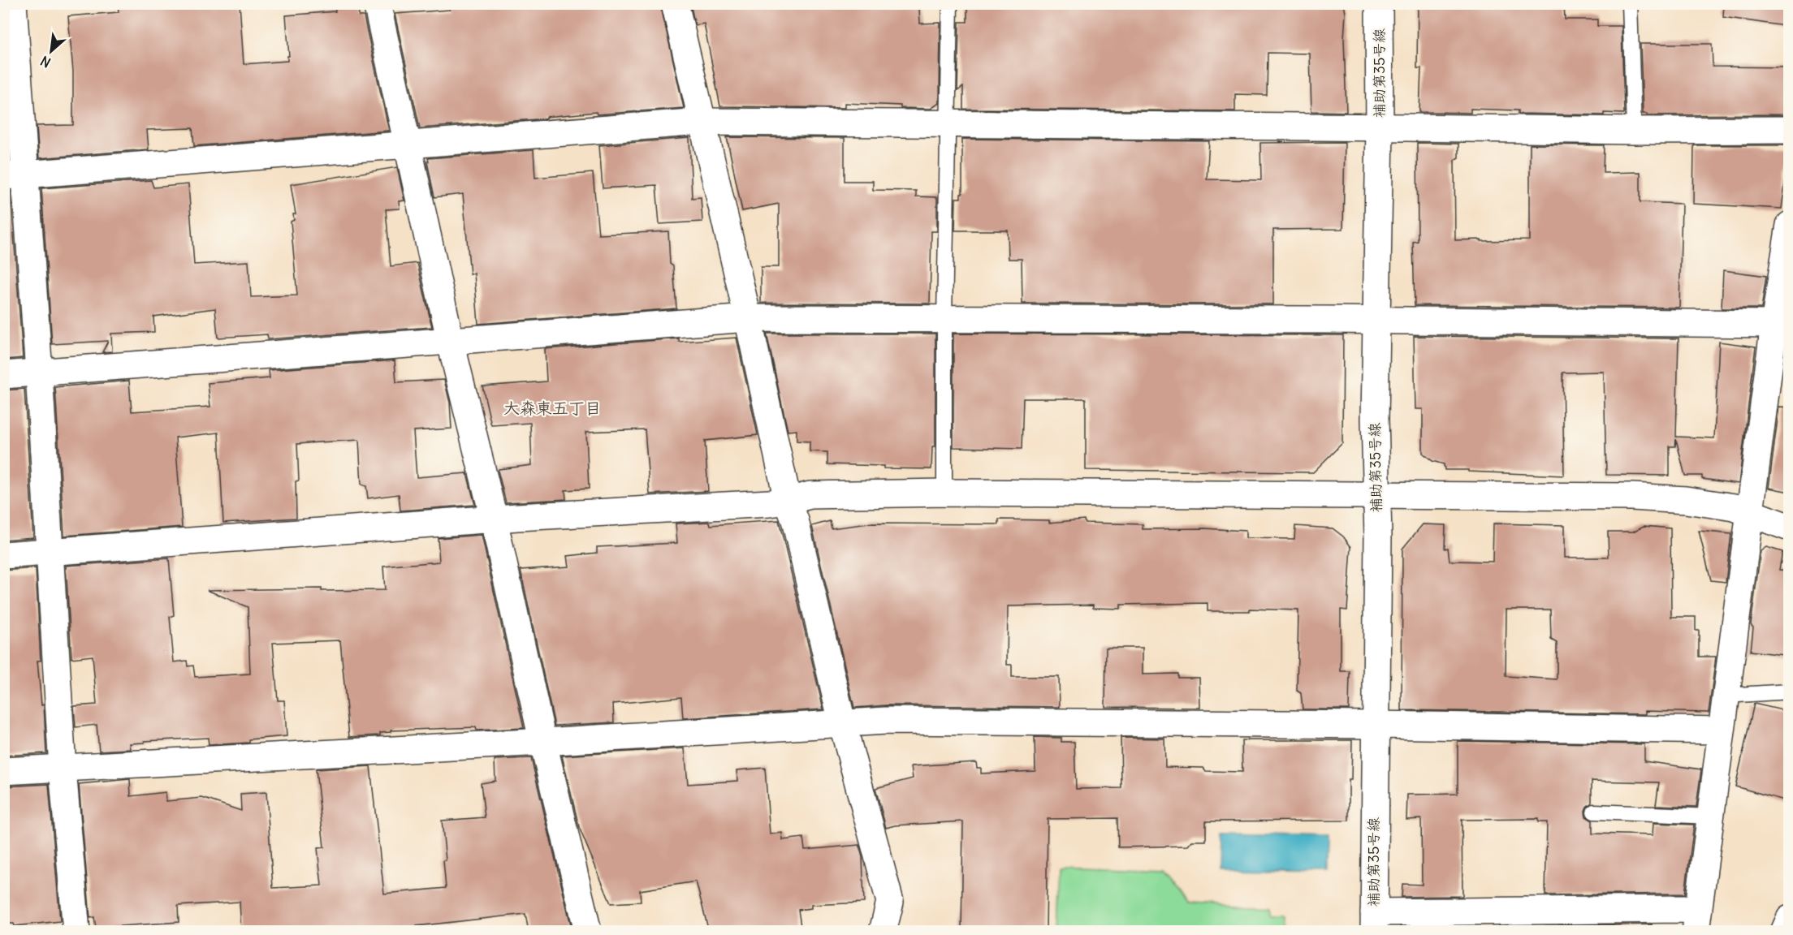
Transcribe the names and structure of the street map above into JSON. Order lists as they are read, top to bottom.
{
  "streets": {
    "street": ["補助第35号線"]
  },
  "districts": ["大森東五丁目"],
  "north": "bottom left"
}
